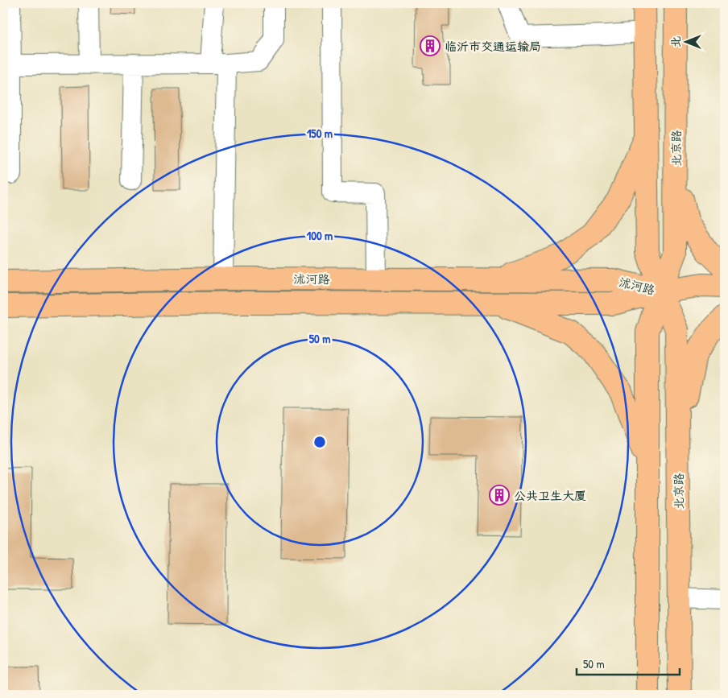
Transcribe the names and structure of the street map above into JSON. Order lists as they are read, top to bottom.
{
  "streets": {
    "main road": ["北京路", "沭河路"]
  },
  "crossings": [
    ["北京路", "沭河路"]
  ],
  "places": {
    "building": ["临沂市交通运输局", "公共卫生大厦"]
  },
  "scale_bar": "50 m",
  "north": "left",
  "rings": ["150 m", "100 m", "50 m"]
}
